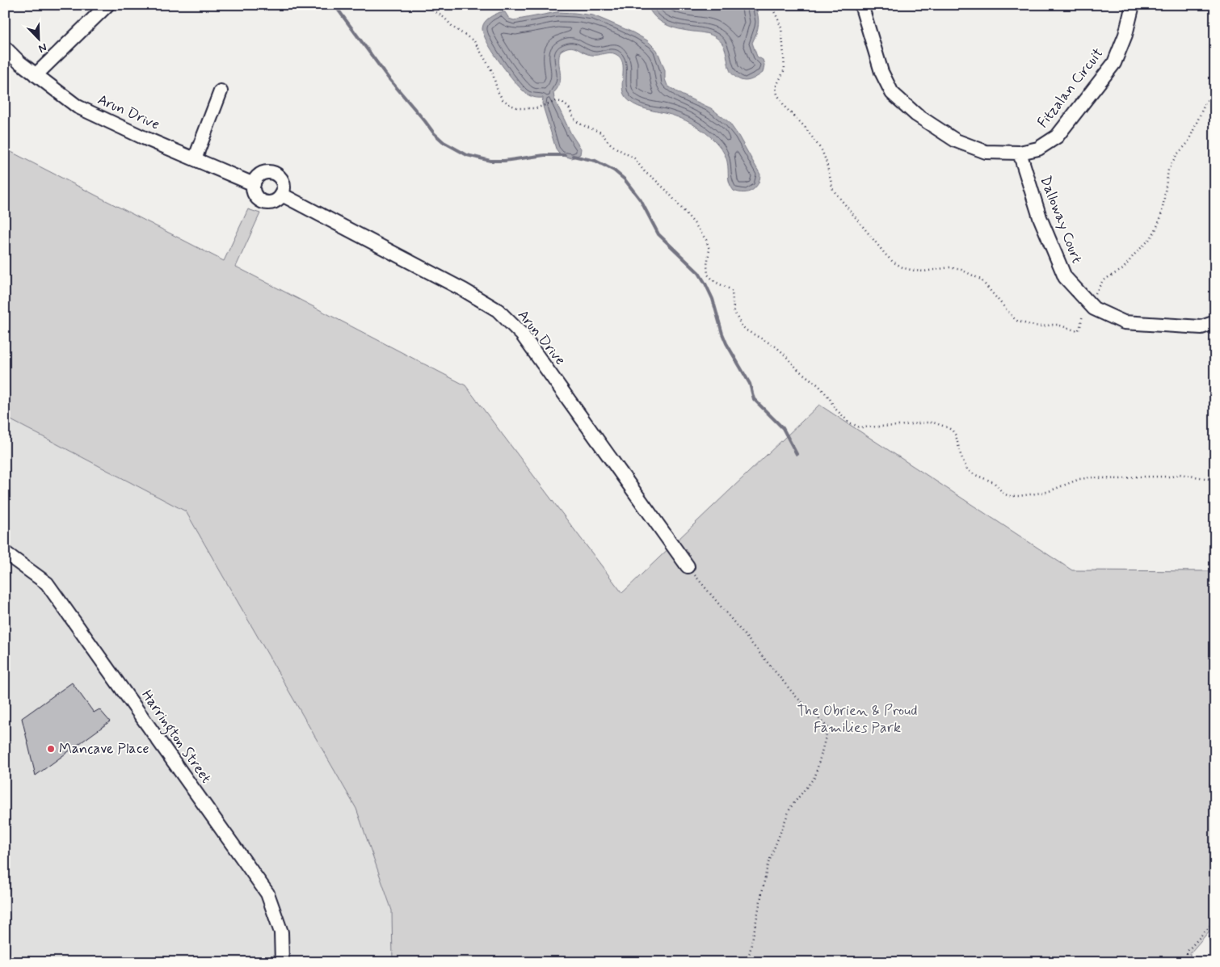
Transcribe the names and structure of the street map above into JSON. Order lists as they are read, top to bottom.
{
  "streets": {
    "street": [
      "Fitzalan Circuit",
      "Arun Drive",
      "Dalloway Court",
      "Harrington Street"
    ]
  },
  "crossings": [
    ["Fitzalan Circuit", "Dalloway Court"]
  ],
  "parks": ["The Obrien & Proud Families Park"],
  "places": ["Mancave Place"],
  "north": "bottom right"
}
